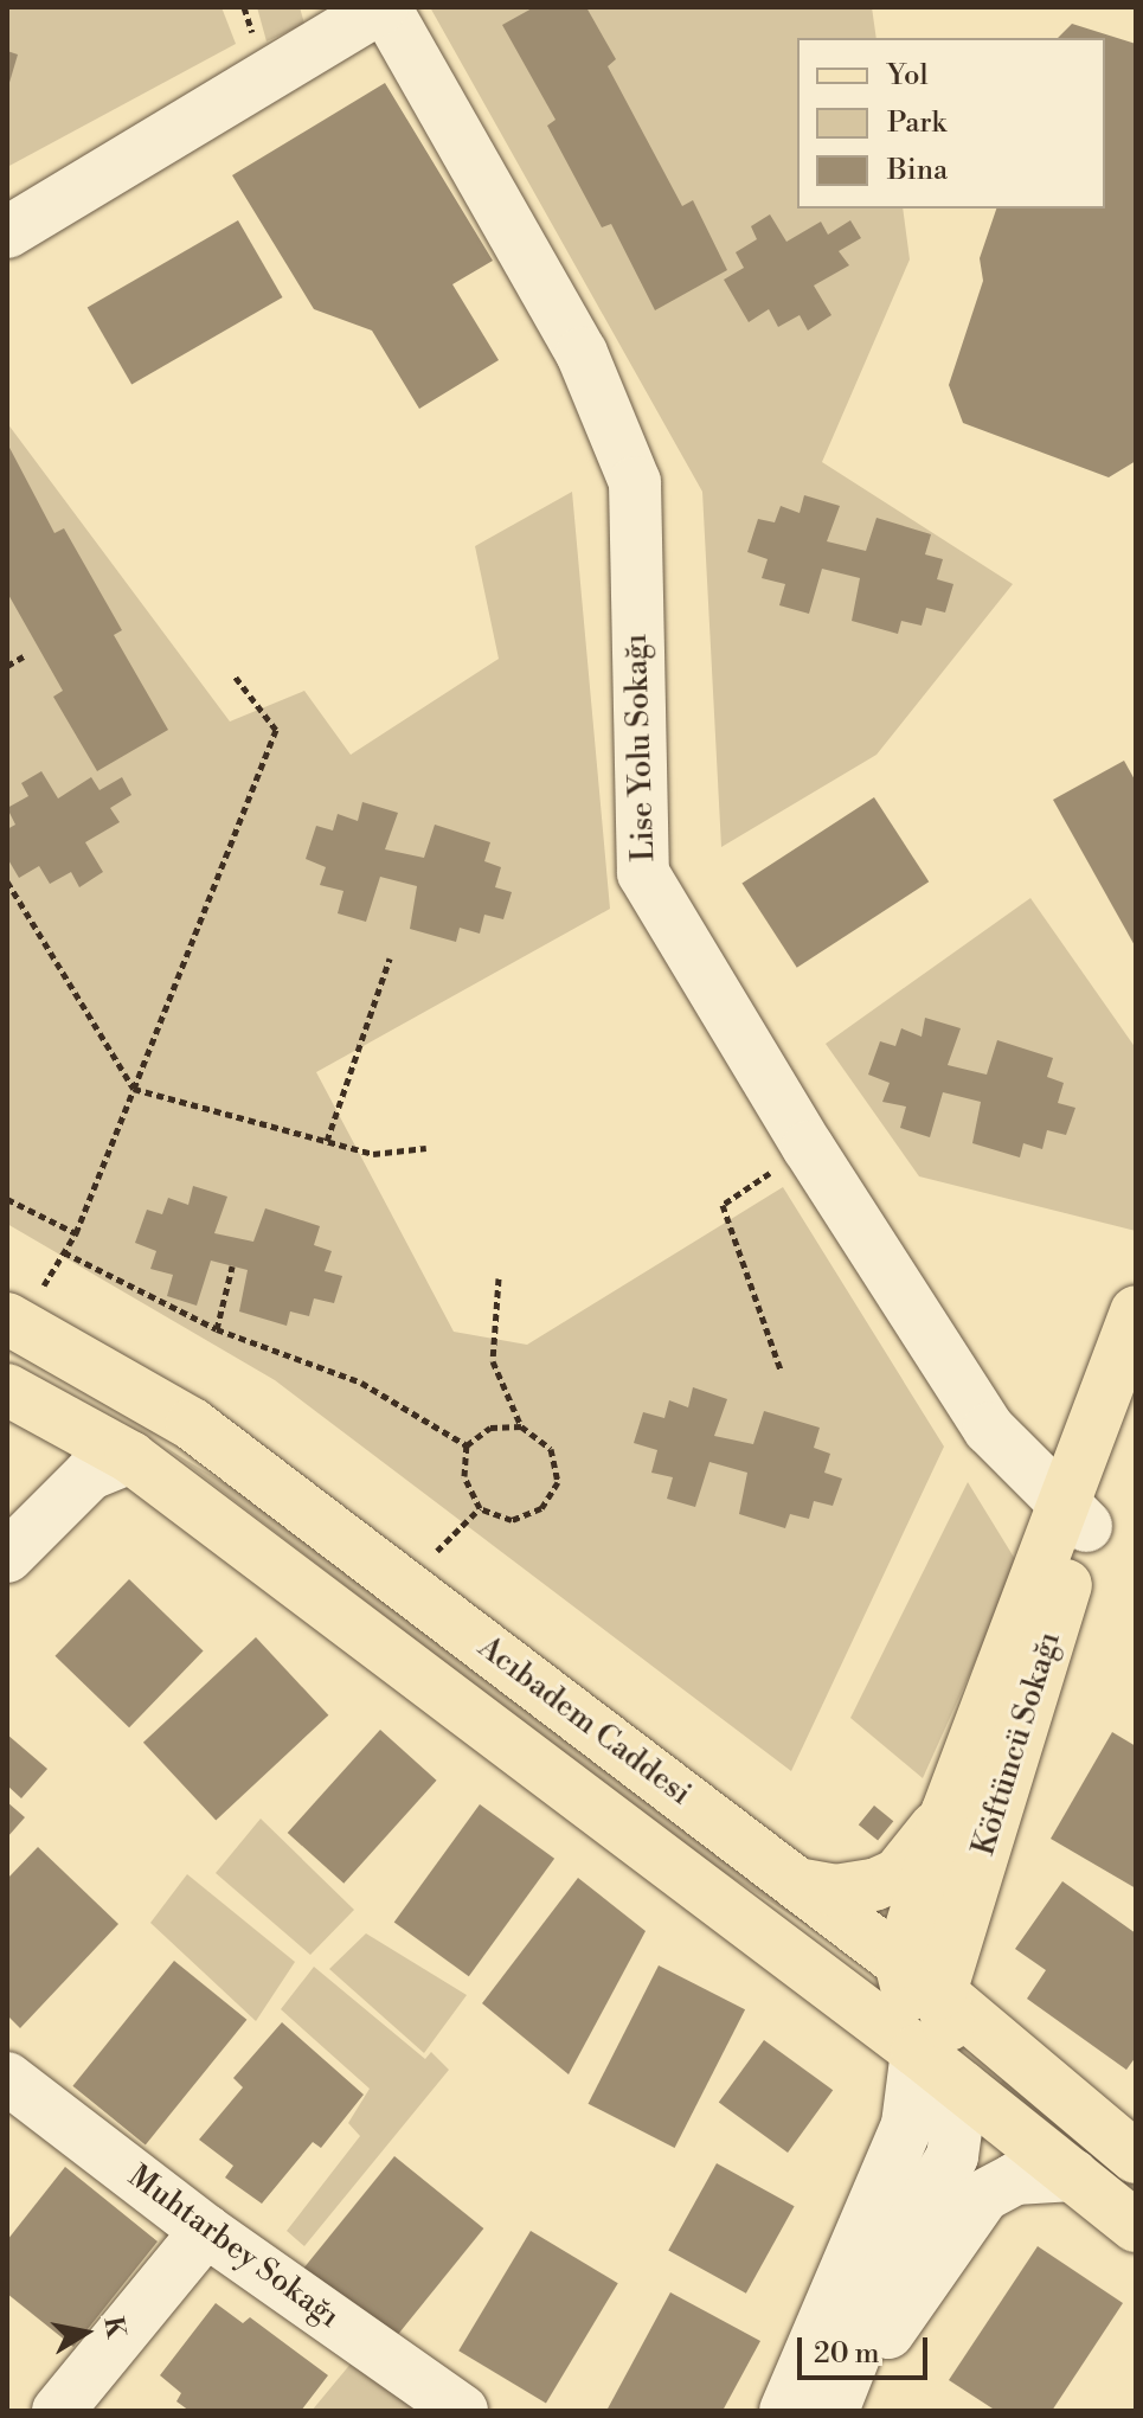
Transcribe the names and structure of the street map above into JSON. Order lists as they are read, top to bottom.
{
  "streets": {
    "main road": ["Acıbadem Caddesi", "Köftüncü Sokağı"],
    "street": ["Lise Yolu Sokağı", "Muhtarbey Sokağı"]
  },
  "crossings": [
    ["Lise Yolu Sokağı", "Köftüncü Sokağı"],
    ["Acıbadem Caddesi", "Köftüncü Sokağı"]
  ],
  "legend": ["Yol", "Park", "Bina"],
  "scale_bar": "20 m",
  "north": "right"
}
